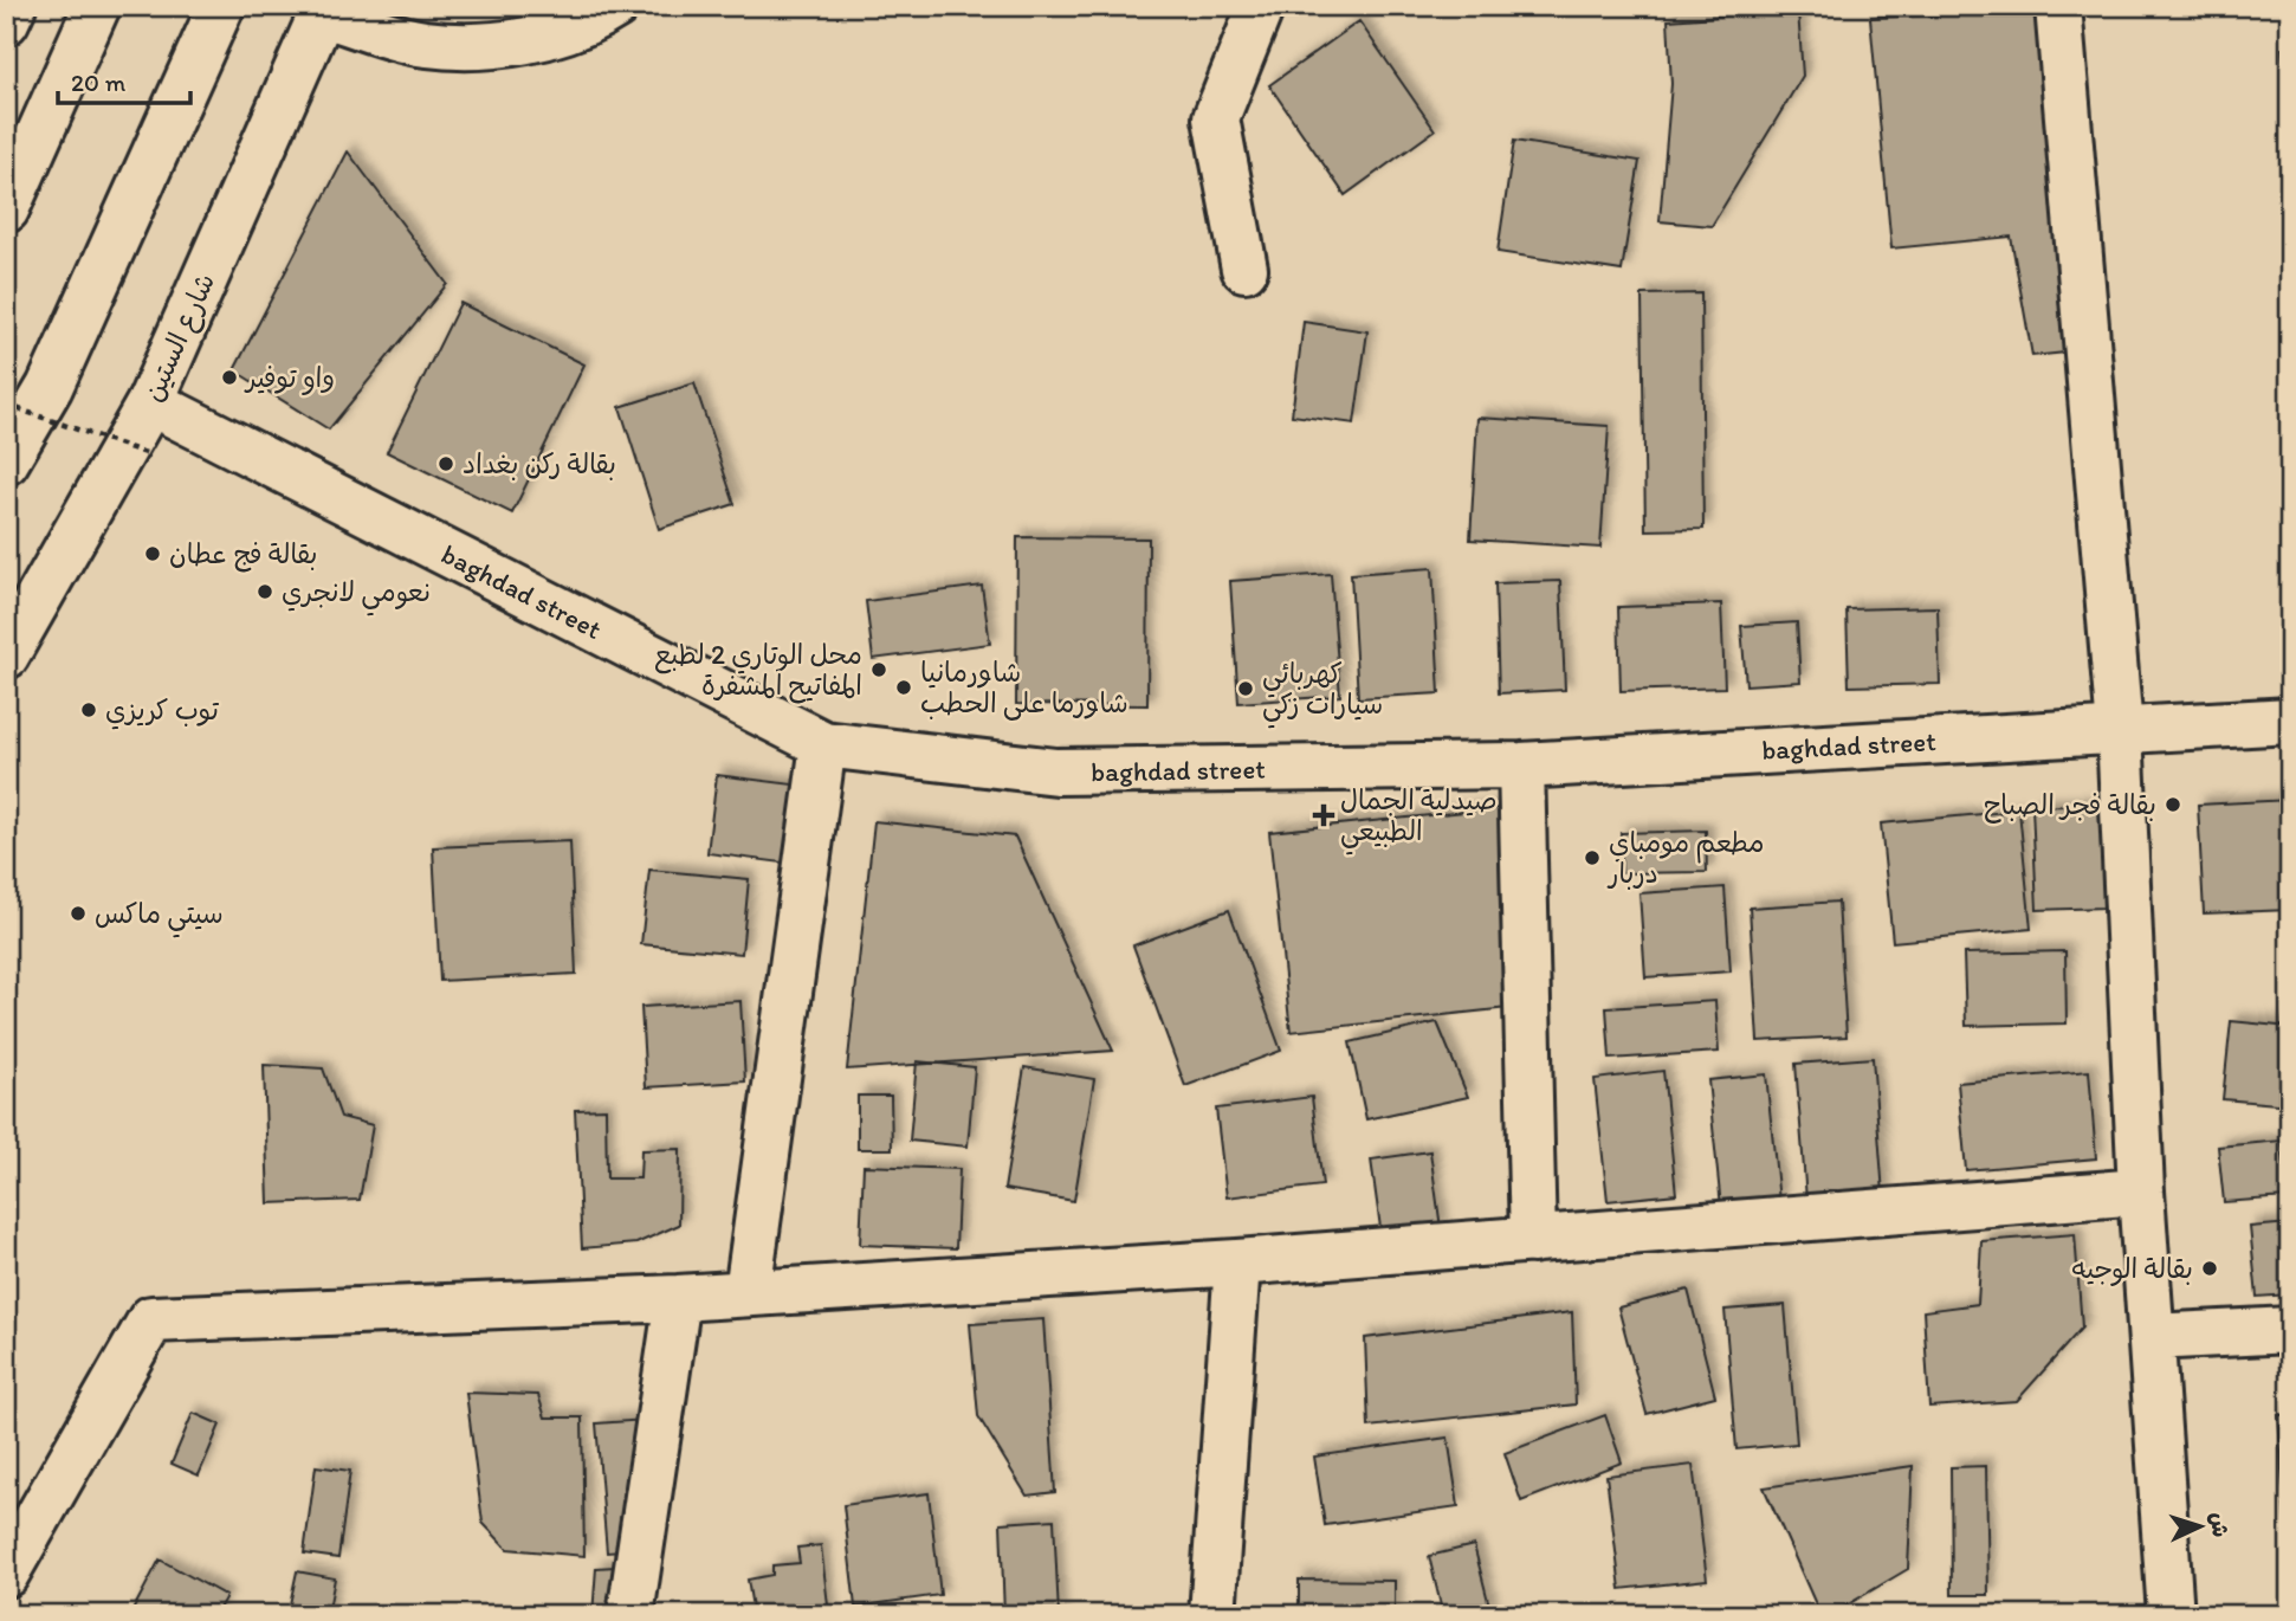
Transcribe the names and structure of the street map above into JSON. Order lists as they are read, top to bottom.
{
  "streets": {
    "main road": ["شارع الستين", "baghdad street"]
  },
  "crossings": [
    ["شارع الستين", "baghdad street"]
  ],
  "places": {
    "other": [
      "واو توفير",
      "بقالة ركن بغداد",
      "بقالة فج عطان",
      "نعومي لانجري",
      "محل الوتاري 2 لطبع المفاتيح المشفرة",
      "شاورمانيا شاورما على الحطب",
      "كهربائي سيارات زكي",
      "توب كريزي",
      "بقالة فجر الصباح",
      "مطعم مومباي دربار",
      "سيتي ماكس",
      "بقالة الوجيه"
    ],
    "health": ["صيدلية الجمال الطبيعي"]
  },
  "scale_bar": "20 m",
  "north": "right"
}
